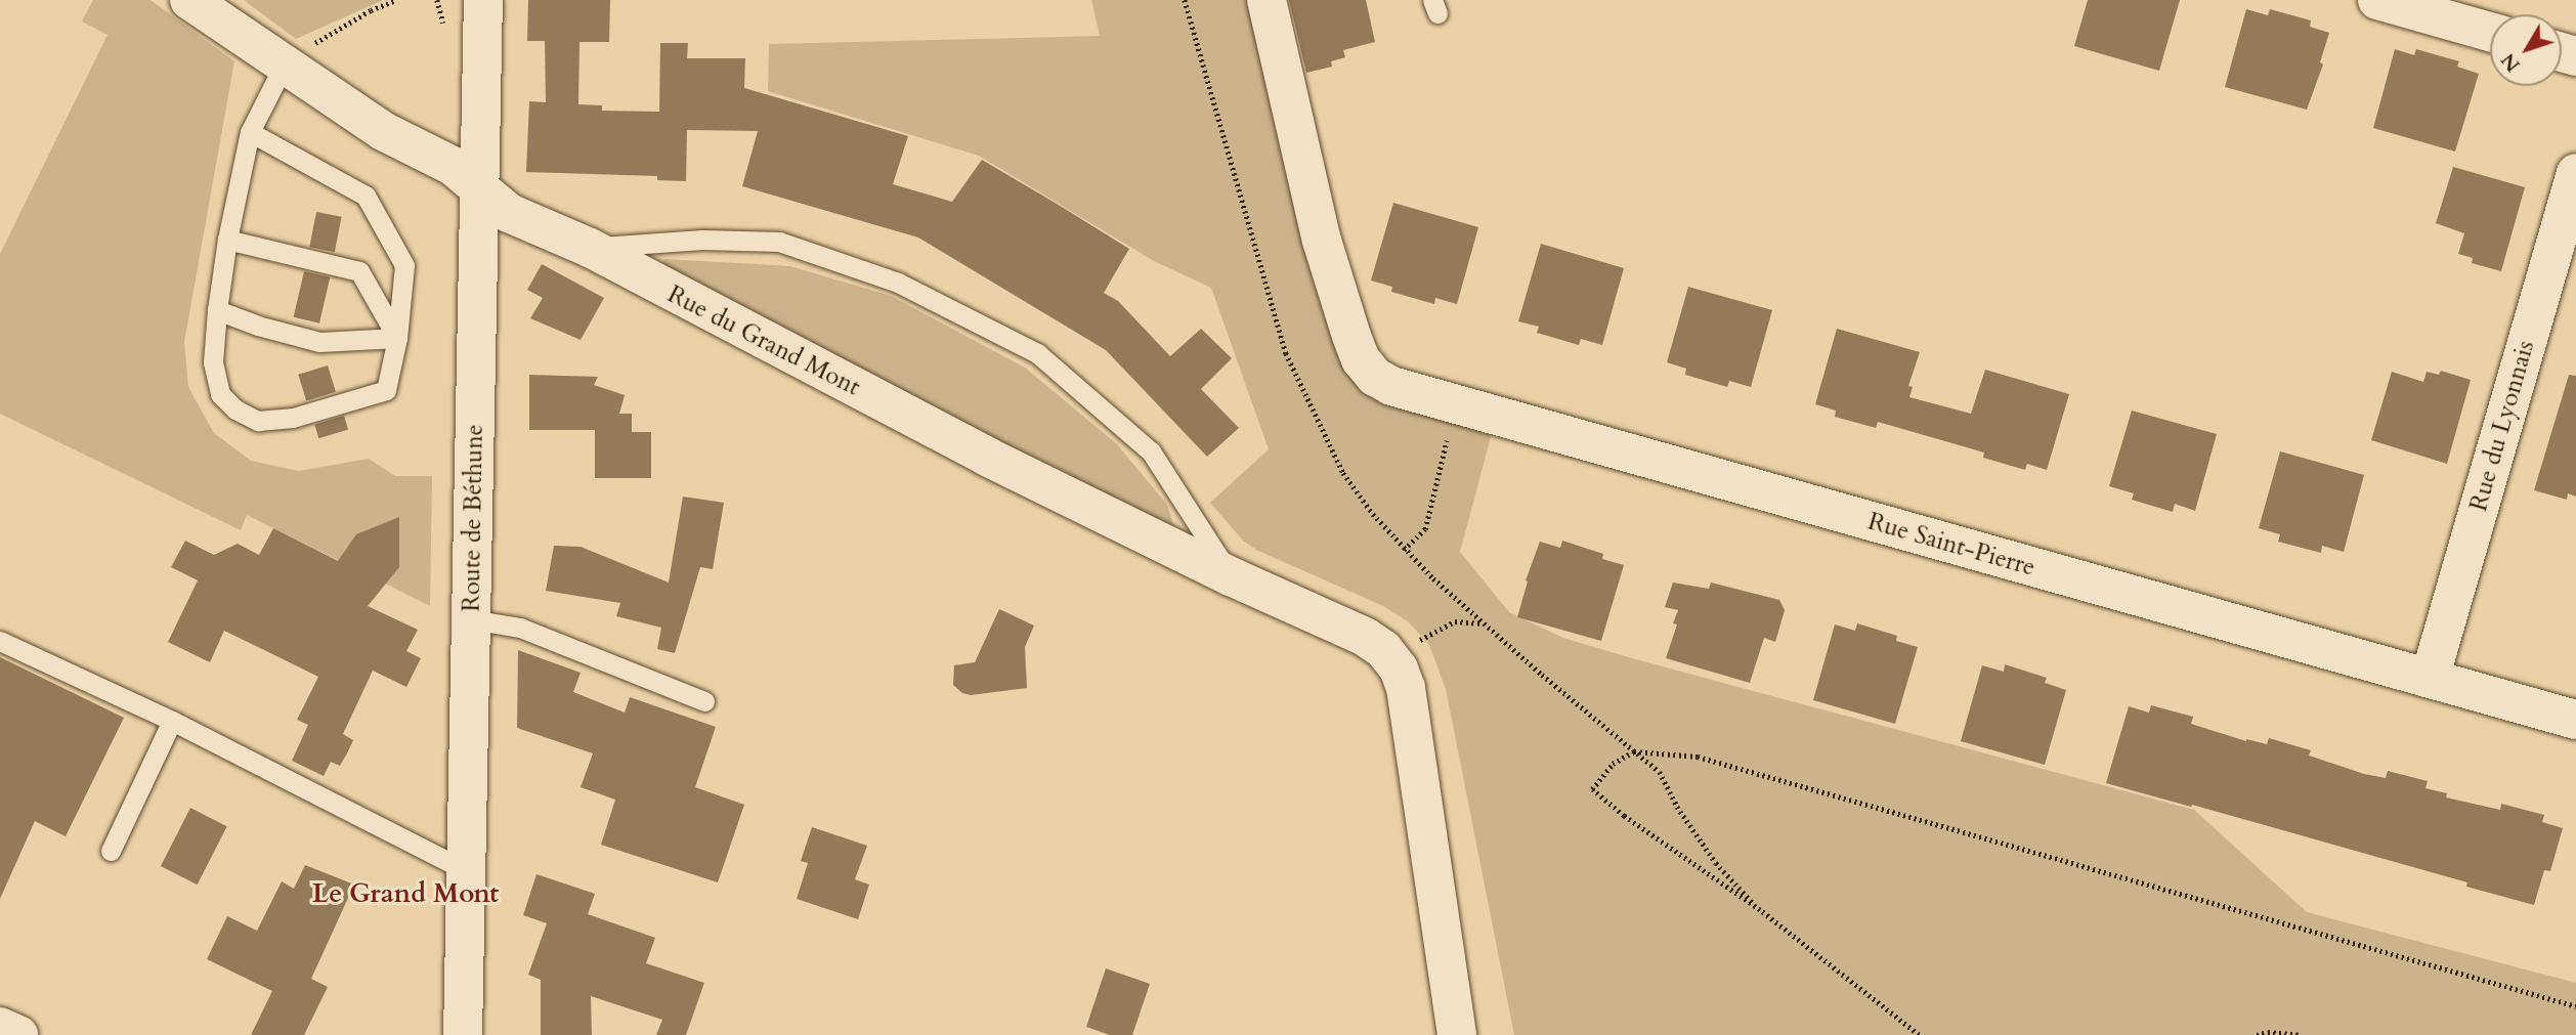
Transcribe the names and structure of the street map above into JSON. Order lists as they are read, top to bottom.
{
  "streets": {
    "street": [
      "Rue du Grand Mont",
      "Rue du Lyonnais",
      "Route de Béthune",
      "Rue Saint-Pierre"
    ]
  },
  "crossings": [
    ["Rue du Grand Mont", "Route de Béthune"],
    ["Rue du Lyonnais", "Rue Saint-Pierre"]
  ],
  "districts": ["Le Grand Mont"],
  "north": "bottom left"
}
